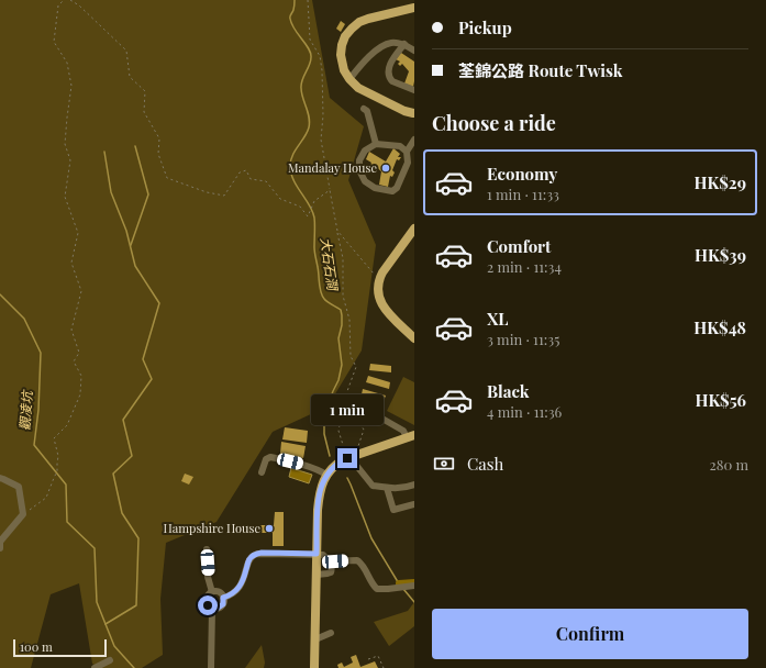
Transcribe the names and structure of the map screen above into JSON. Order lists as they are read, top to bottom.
{
  "water": ["大石石澗", "觀凌坑"],
  "places": ["Mandalay House", "Hampshire House"],
  "scale_bar": "100 m",
  "page": {
    "banner": ["Pickup", "荃錦公路 Route Twisk"],
    "heading": "Choose a ride",
    "list": [
      {
        "name": "Economy",
        "note": "1 min · 11:33",
        "value": "HK$29"
      },
      {
        "name": "Comfort",
        "note": "2 min · 11:34",
        "value": "HK$39"
      },
      {
        "name": "XL",
        "note": "3 min · 11:35",
        "value": "HK$48"
      },
      {
        "name": "Black",
        "note": "4 min · 11:36",
        "value": "HK$56"
      }
    ],
    "bubble": "1 min",
    "pay": ["Cash", "280 m"],
    "buttons": "Confirm",
    "scale": "100 m"
  }
}
